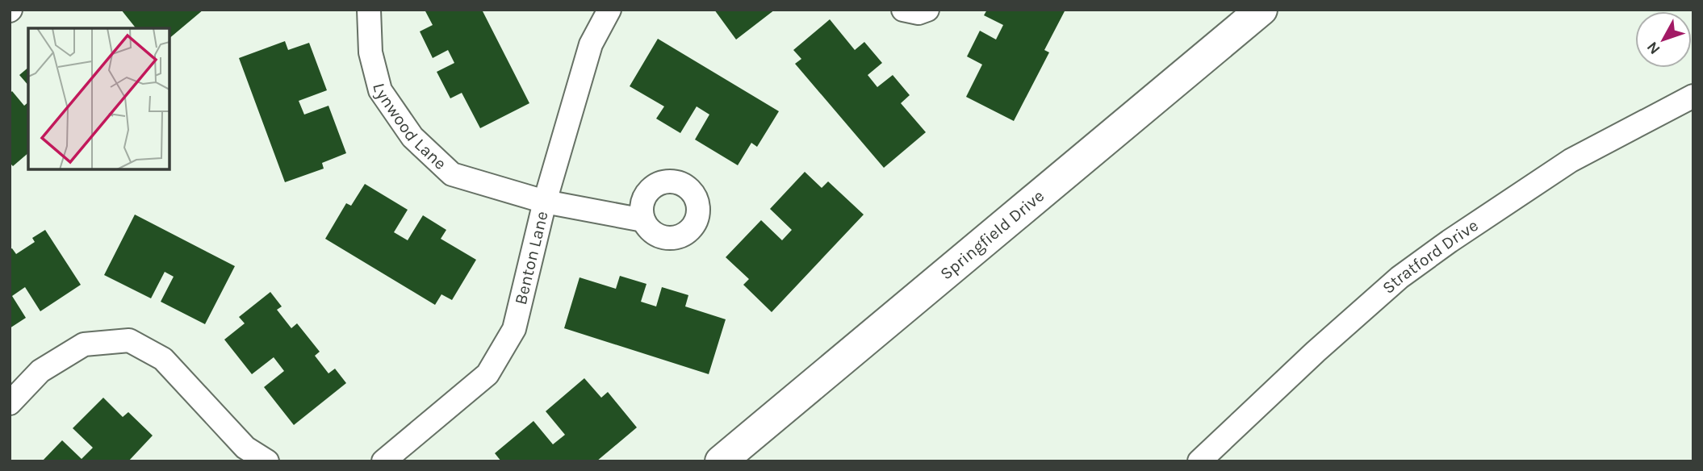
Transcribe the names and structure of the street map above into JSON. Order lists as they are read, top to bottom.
{
  "streets": {
    "street": [
      "Lynwood Lane",
      "Springfield Drive",
      "Benton Lane",
      "Stratford Drive"
    ]
  },
  "crossings": [
    ["Lynwood Lane", "Benton Lane"]
  ],
  "north": "bottom left"
}
